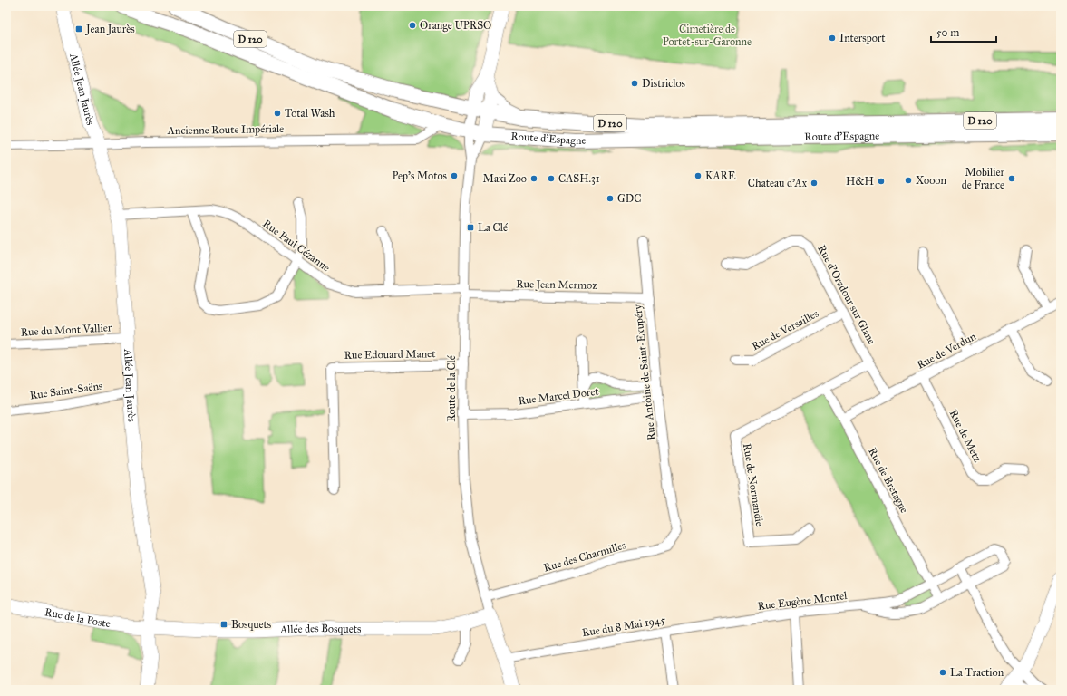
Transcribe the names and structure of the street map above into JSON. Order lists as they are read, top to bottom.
{
  "streets": {
    "main road": ["D 120", "Route d'Espagne"],
    "street": [
      "Allée Jean Jaurès",
      "Ancienne Route Impériale",
      "Rue Paul Cézanne",
      "Rue Jean Mermoz",
      "Rue d'Oradour sur Glane",
      "Rue du Mont Vallier",
      "Rue de Versailles",
      "Rue de Verdun",
      "Rue Edouard Manet",
      "Rue Antoine de Saint-Exupéry",
      "Route de la Clé",
      "Rue Saint-Saëns",
      "Rue Marcel Doret",
      "Rue de Metz",
      "Rue de Bretagne",
      "Rue de Normandie",
      "Rue des Charmilles",
      "Rue Eugène Montel",
      "Rue de la Poste",
      "Rue du 8 Mai 1945",
      "Allée des Bosquets"
    ]
  },
  "crossings": [
    ["Allée Jean Jaurès", "Ancienne Route Impériale"],
    ["Allée Jean Jaurès", "Rue Paul Cézanne"],
    ["Allée Jean Jaurès", "Rue du Mont Vallier"],
    ["Allée Jean Jaurès", "Rue Saint-Saëns"],
    ["Allée Jean Jaurès", "Rue de la Poste"],
    ["Allée Jean Jaurès", "Allée des Bosquets"],
    ["Ancienne Route Impériale", "Route d'Espagne"],
    ["Route d'Espagne", "Route de la Clé"],
    ["Rue Paul Cézanne", "Rue Jean Mermoz"],
    ["Rue Paul Cézanne", "Route de la Clé"],
    ["Rue Jean Mermoz", "Rue Antoine de Saint-Exupéry"],
    ["Rue Jean Mermoz", "Route de la Clé"],
    ["Rue d'Oradour sur Glane", "Rue de Versailles"],
    ["Rue d'Oradour sur Glane", "Rue de Verdun"],
    ["Rue d'Oradour sur Glane", "Rue de Normandie"],
    ["Rue de Verdun", "Rue de Metz"],
    ["Rue de Verdun", "Rue de Bretagne"],
    ["Rue Edouard Manet", "Route de la Clé"],
    ["Rue Antoine de Saint-Exupéry", "Rue Marcel Doret"],
    ["Rue Antoine de Saint-Exupéry", "Rue des Charmilles"],
    ["Route de la Clé", "Rue Marcel Doret"],
    ["Route de la Clé", "Rue des Charmilles"],
    ["Route de la Clé", "Allée des Bosquets"],
    ["Rue de Bretagne", "Rue de Normandie"],
    ["Rue de Bretagne", "Rue Eugène Montel"],
    ["Rue Eugène Montel", "Rue du 8 Mai 1945"],
    ["Rue de la Poste", "Allée des Bosquets"]
  ],
  "parks": ["Cimetière de Portet-sur-Garonne"],
  "places": {
    "other": [
      "Orange UPRSO",
      "Intersport",
      "Districlos",
      "Total Wash",
      "Pep's Motos",
      "KARE",
      "Maxi Zoo",
      "CASH.31",
      "Mobilier de France",
      "Xooon",
      "H&H",
      "Chateau d'Ax",
      "GDC",
      "La Traction"
    ],
    "transit": ["Jean Jaurès", "La Clé", "Bosquets"]
  },
  "scale_bar": "50 m"
}
